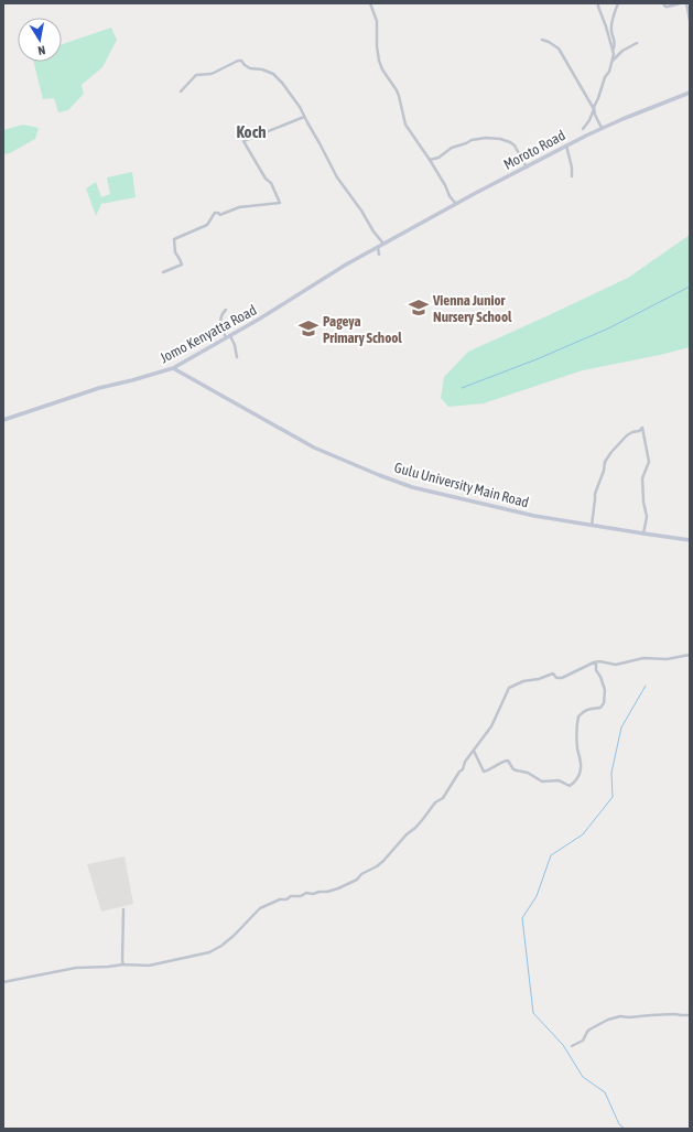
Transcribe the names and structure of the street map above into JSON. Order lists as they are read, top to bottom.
{
  "streets": {
    "main road": ["Moroto Road", "Jomo Kenyatta Road", "Gulu University Main Road"]
  },
  "crossings": [
    ["Moroto Road", "Jomo Kenyatta Road"],
    ["Jomo Kenyatta Road", "Gulu University Main Road"]
  ],
  "districts": ["Koch"],
  "places": {
    "school or university": ["Vienna Junior Nursery School", "Pageya Primary School"]
  },
  "north": "bottom"
}
